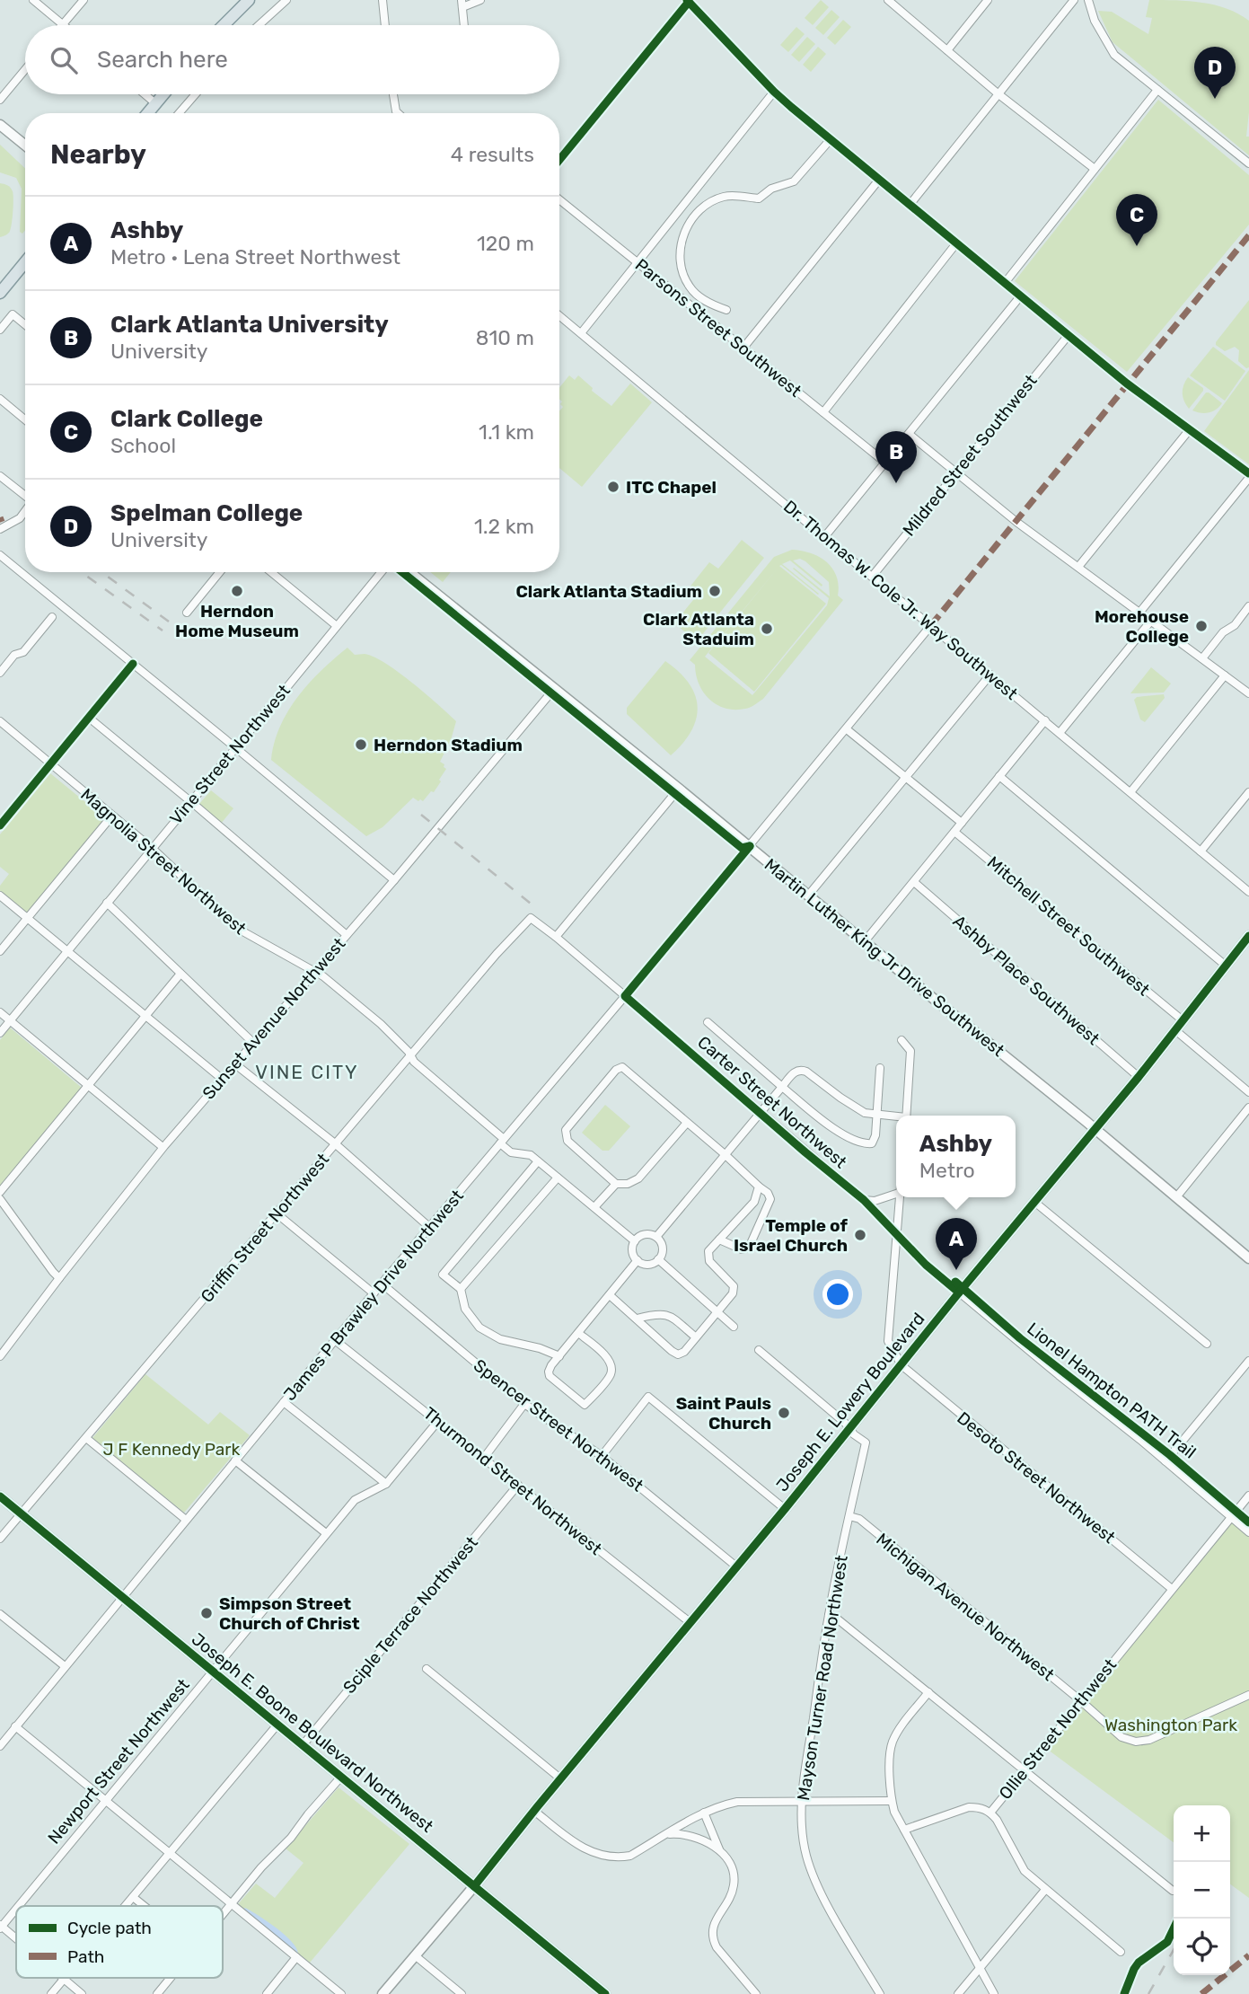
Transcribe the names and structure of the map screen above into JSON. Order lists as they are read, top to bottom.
{
  "streets": {
    "main road": ["Martin Luther King Jr Drive Southwest", "Joseph E. Lowery Boulevard", "Joseph E. Boone Boulevard Northwest"],
    "street": [
      "Parsons Street Southwest",
      "Mildred Street Southwest",
      "Dr. Thomas W. Cole Jr. Way Southwest",
      "Vine Street Northwest",
      "Magnolia Street Northwest",
      "Mitchell Street Southwest",
      "Ashby Place Southwest",
      "Sunset Avenue Northwest",
      "Carter Street Northwest",
      "Griffin Street Northwest",
      "James P Brawley Drive Northwest",
      "Spencer Street Northwest",
      "Desoto Street Northwest",
      "Thurmond Street Northwest",
      "Michigan Avenue Northwest",
      "Sciple Terrace Northwest",
      "Mayson Turner Road Northwest",
      "Ollie Street Northwest",
      "Newport Street Northwest"
    ],
    "cycle path": ["Lionel Hampton PATH Trail"]
  },
  "crossings": [
    ["Mildred Street Southwest", "Dr. Thomas W. Cole Jr. Way Southwest"],
    ["Dr. Thomas W. Cole Jr. Way Southwest", "James P Brawley Drive Northwest"],
    ["Vine Street Northwest", "Magnolia Street Northwest"],
    ["Magnolia Street Northwest", "Sunset Avenue Northwest"],
    ["Magnolia Street Northwest", "Griffin Street Northwest"],
    ["Magnolia Street Northwest", "James P Brawley Drive Northwest"],
    ["Mitchell Street Southwest", "Joseph E. Lowery Boulevard"],
    ["Martin Luther King Jr Drive Southwest", "Sunset Avenue Northwest"],
    ["Martin Luther King Jr Drive Southwest", "James P Brawley Drive Northwest"],
    ["Martin Luther King Jr Drive Southwest", "Joseph E. Lowery Boulevard"],
    ["Ashby Place Southwest", "Joseph E. Lowery Boulevard"],
    ["Carter Street Northwest", "Griffin Street Northwest"],
    ["Carter Street Northwest", "James P Brawley Drive Northwest"],
    ["Carter Street Northwest", "Joseph E. Lowery Boulevard"],
    ["Carter Street Northwest", "Ollie Street Northwest"],
    ["Griffin Street Northwest", "Joseph E. Boone Boulevard Northwest"],
    ["James P Brawley Drive Northwest", "Spencer Street Northwest"],
    ["James P Brawley Drive Northwest", "Thurmond Street Northwest"],
    ["James P Brawley Drive Northwest", "Joseph E. Boone Boulevard Northwest"],
    ["Joseph E. Lowery Boulevard", "Spencer Street Northwest"],
    ["Joseph E. Lowery Boulevard", "Desoto Street Northwest"],
    ["Joseph E. Lowery Boulevard", "Thurmond Street Northwest"],
    ["Joseph E. Lowery Boulevard", "Mayson Turner Road Northwest"],
    ["Joseph E. Lowery Boulevard", "Joseph E. Boone Boulevard Northwest"],
    ["Desoto Street Northwest", "Ollie Street Northwest"],
    ["Thurmond Street Northwest", "Sciple Terrace Northwest"],
    ["Thurmond Street Northwest", "Newport Street Northwest"],
    ["Michigan Avenue Northwest", "Mayson Turner Road Northwest"],
    ["Michigan Avenue Northwest", "Ollie Street Northwest"],
    ["Sciple Terrace Northwest", "Joseph E. Boone Boulevard Northwest"],
    ["Joseph E. Boone Boulevard Northwest", "Newport Street Northwest"]
  ],
  "districts": ["VINE CITY"],
  "parks": ["J F Kennedy Park", "Washington Park"],
  "places": [
    "ITC Chapel",
    "Herndon Home Museum",
    "Clark Atlanta Stadium",
    "Morehouse College",
    "Clark Atlanta Staduim",
    "Herndon Stadium",
    "Temple of Israel Church",
    "Saint Pauls Church",
    "Simpson Street Church of Christ"
  ],
  "legend": ["Cycle path", "Path"],
  "page": {
    "search": "Search here",
    "pins": [
      "D",
      "C",
      "B",
      "A"
    ],
    "heading": ["Nearby", "4 results"],
    "list": [
      {
        "mark": "A",
        "name": "Ashby",
        "note": "Metro · Lena Street Northwest",
        "value": "120 m"
      },
      {
        "mark": "B",
        "name": "Clark Atlanta University",
        "note": "University",
        "value": "810 m"
      },
      {
        "mark": "C",
        "name": "Clark College",
        "note": "School",
        "value": "1.1 km"
      },
      {
        "mark": "D",
        "name": "Spelman College",
        "note": "University",
        "value": "1.2 km"
      }
    ],
    "popup": ["Ashby", "Metro"],
    "map_buttons": ["+", "−"]
  }
}
